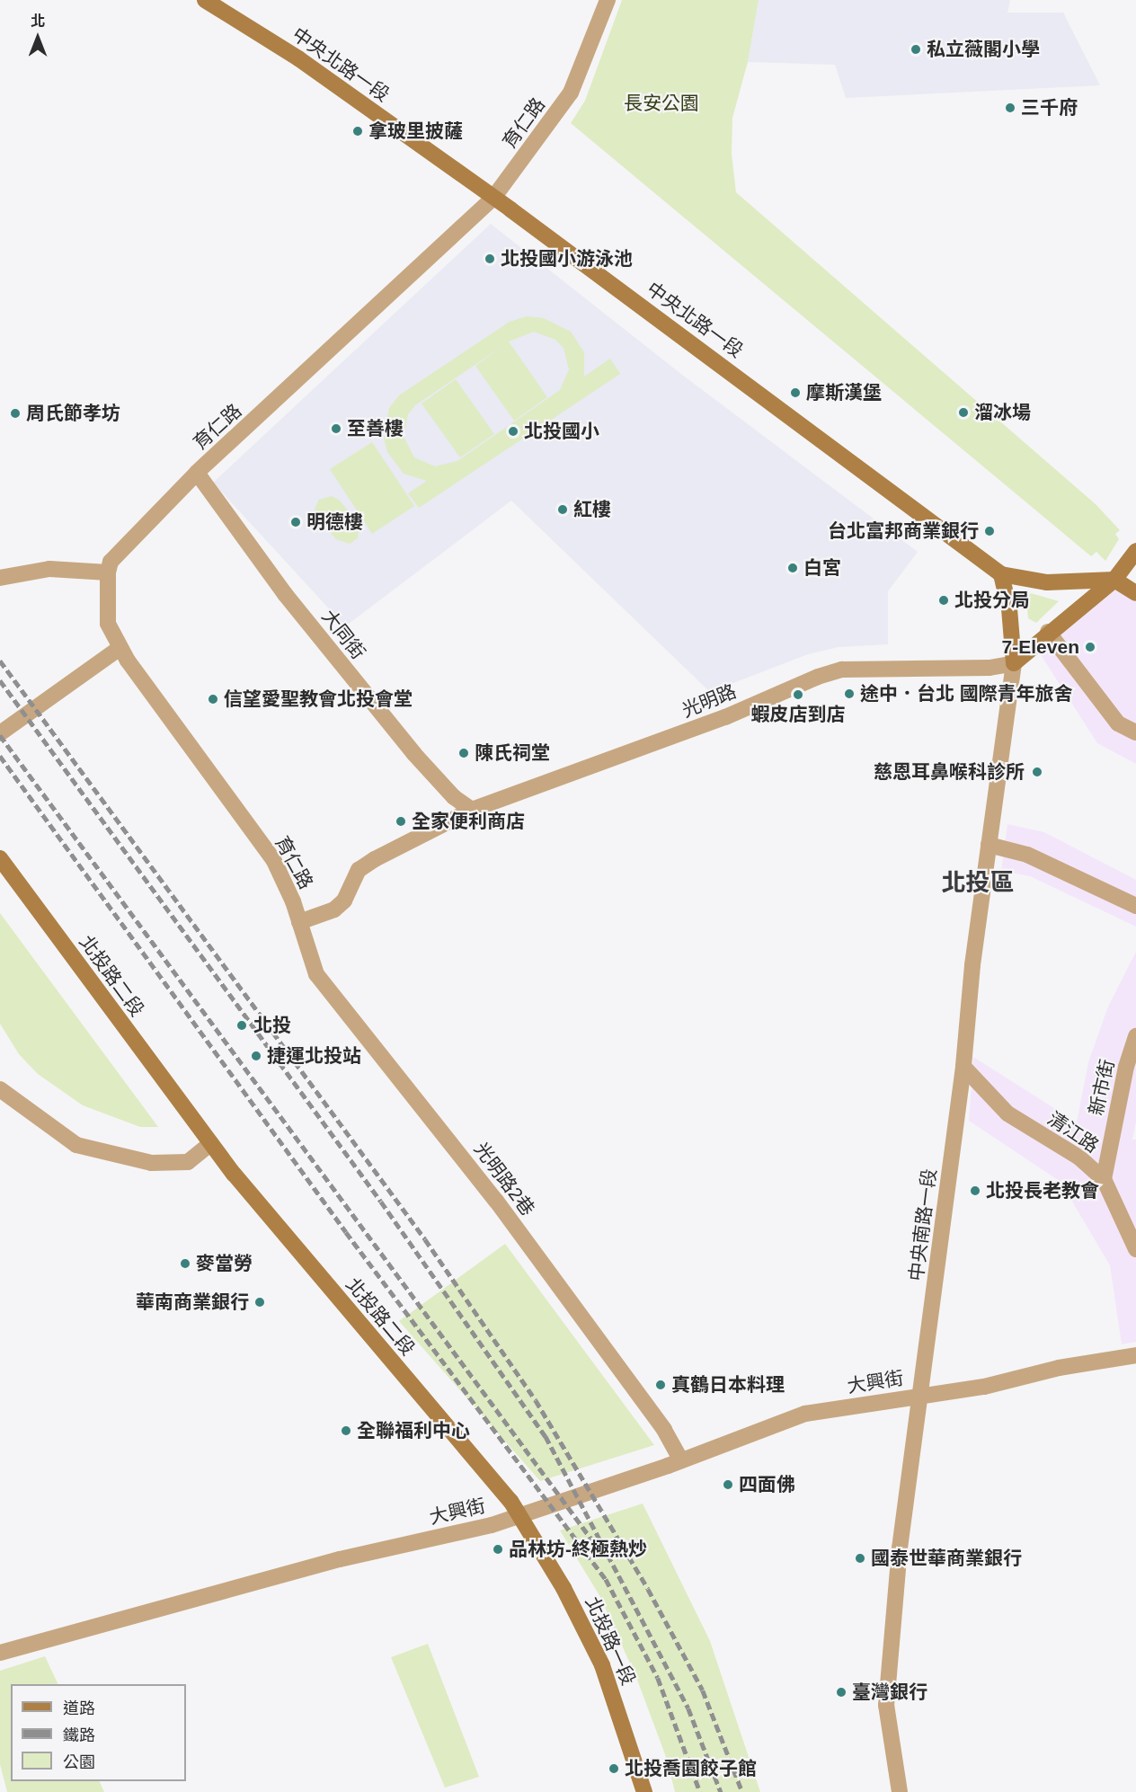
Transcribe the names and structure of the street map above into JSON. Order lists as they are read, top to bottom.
{
  "streets": {
    "street": [
      "中央北路一段",
      "育仁路",
      "大同街",
      "光明路",
      "北投路二段",
      "新市街",
      "清江路",
      "光明路2巷",
      "中央南路一段",
      "大興街",
      "北投路一段"
    ]
  },
  "crossings": [
    ["中央北路一段", "育仁路"],
    ["育仁路", "大同街"],
    ["育仁路", "光明路"],
    ["育仁路", "光明路2巷"],
    ["大同街", "光明路"],
    ["光明路", "光明路2巷"],
    ["光明路", "中央南路一段"],
    ["北投路二段", "大興街"],
    ["北投路二段", "北投路一段"],
    ["新市街", "清江路"],
    ["清江路", "中央南路一段"],
    ["光明路2巷", "大興街"],
    ["中央南路一段", "大興街"],
    ["大興街", "北投路一段"]
  ],
  "districts": ["北投區"],
  "parks": ["長安公園"],
  "places": [
    "私立薇閣小學",
    "三千府",
    "拿玻里披薩",
    "北投國小游泳池",
    "摩斯漢堡",
    "溜冰場",
    "周氏節孝坊",
    "至善樓",
    "北投國小",
    "紅樓",
    "明德樓",
    "台北富邦商業銀行",
    "白宮",
    "北投分局",
    "7-Eleven",
    "途中．台北 國際青年旅舍",
    "蝦皮店到店",
    "信望愛聖教會北投會堂",
    "陳氏祠堂",
    "慈恩耳鼻喉科診所",
    "全家便利商店",
    "北投",
    "捷運北投站",
    "北投長老教會",
    "麥當勞",
    "華南商業銀行",
    "真鶴日本料理",
    "全聯福利中心",
    "四面佛",
    "品林坊-終極熱炒",
    "國泰世華商業銀行",
    "臺灣銀行",
    "北投喬園餃子館"
  ],
  "legend": ["道路", "鐵路", "公園"],
  "north": "top"
}
